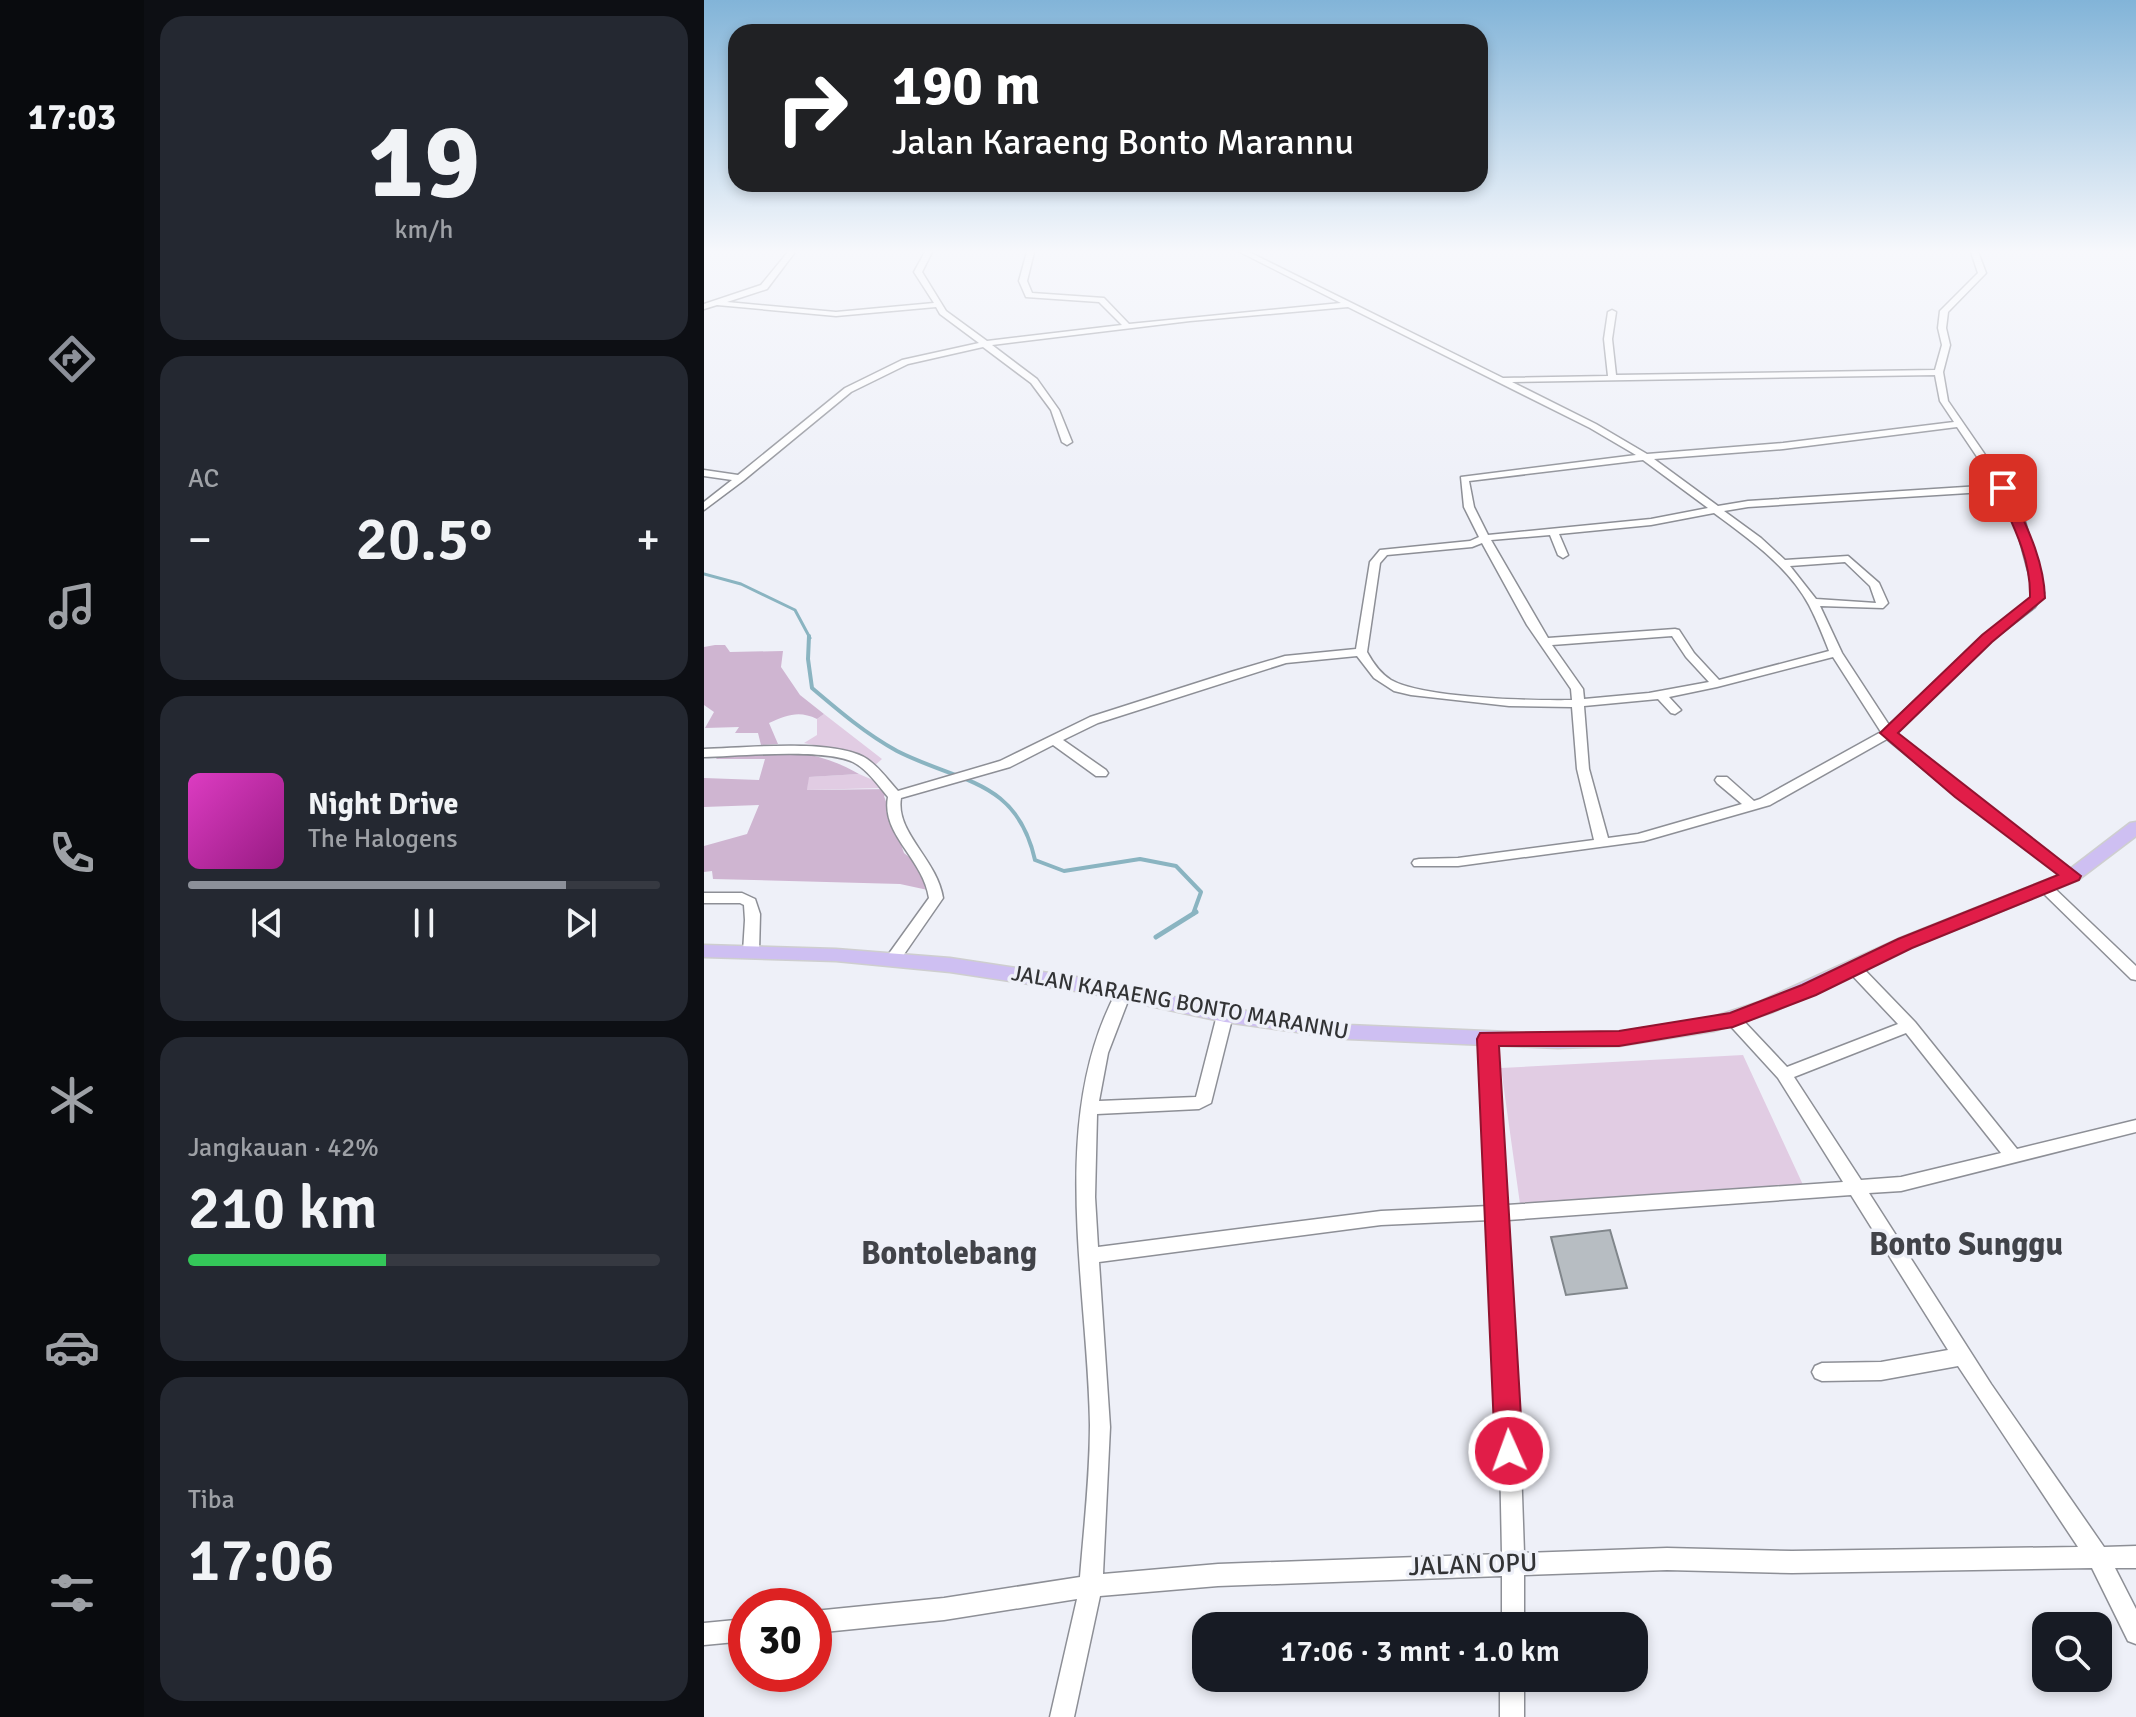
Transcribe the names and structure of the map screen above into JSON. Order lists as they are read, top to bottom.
{
  "streets": {
    "main road": ["JALAN KARAENG BONTO MARANNU"],
    "street": ["JALAN OPU"]
  },
  "districts": ["Bonto Sunggu", "Bontolebang"],
  "page": {
    "tabs": "17:03",
    "tile": [
      ["19", "km/h"],
      "AC",
      ["Jangkauan · 42%", "210 km"],
      ["Tiba", "17:06"]
    ],
    "turn": ["190 m", "Jalan Karaeng Bonto Marannu"],
    "heat": ["−", "20.5°", "+"],
    "song": ["Night Drive", "The Halogens"],
    "limit": "30",
    "trip": "17:06 · 3 mnt · 1.0 km"
  }
}
